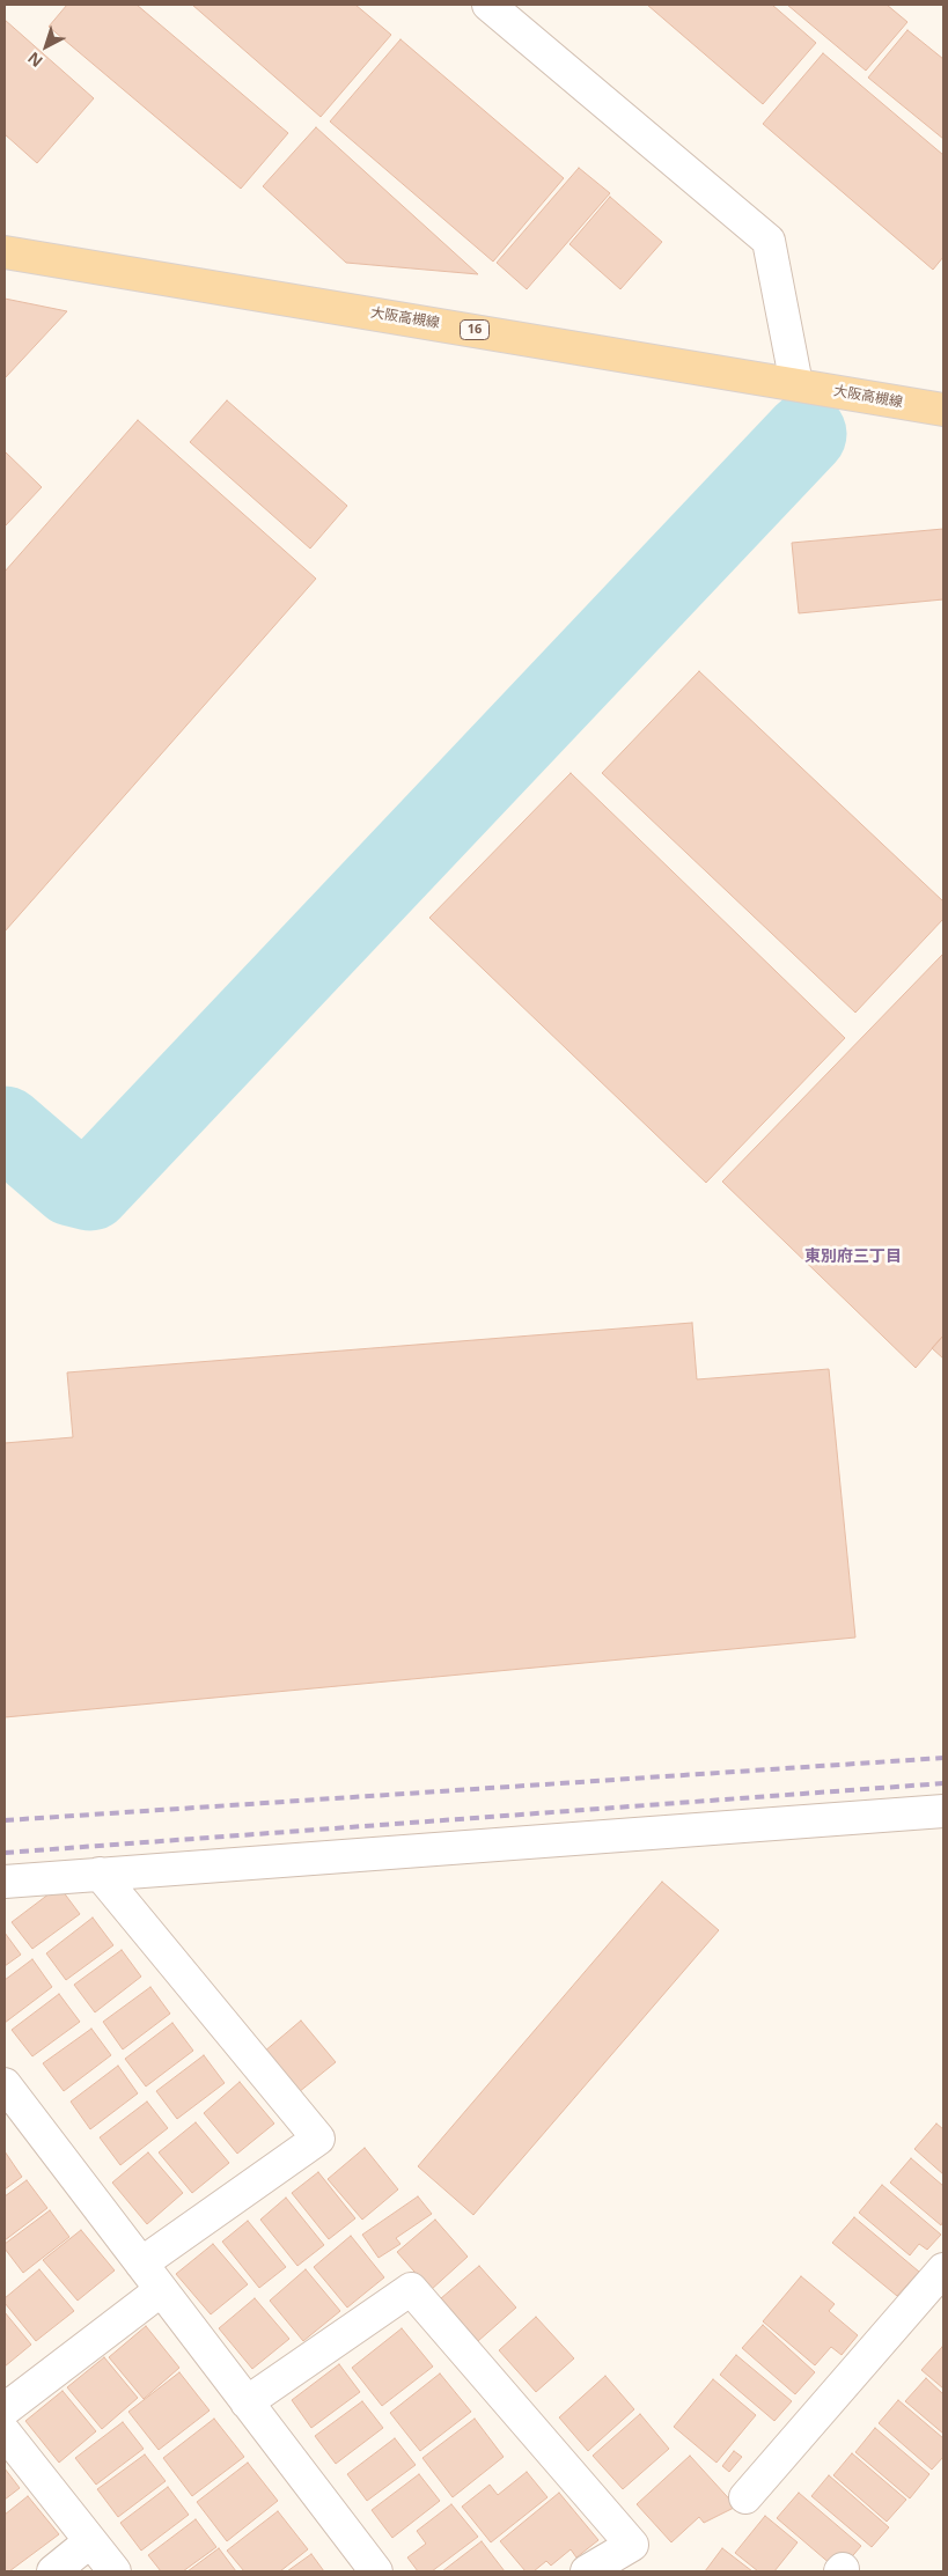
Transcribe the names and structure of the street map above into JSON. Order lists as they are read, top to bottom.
{
  "streets": {
    "main road": ["大阪高槻線", "16"]
  },
  "districts": ["東別府三丁目"],
  "north": "bottom left"
}
